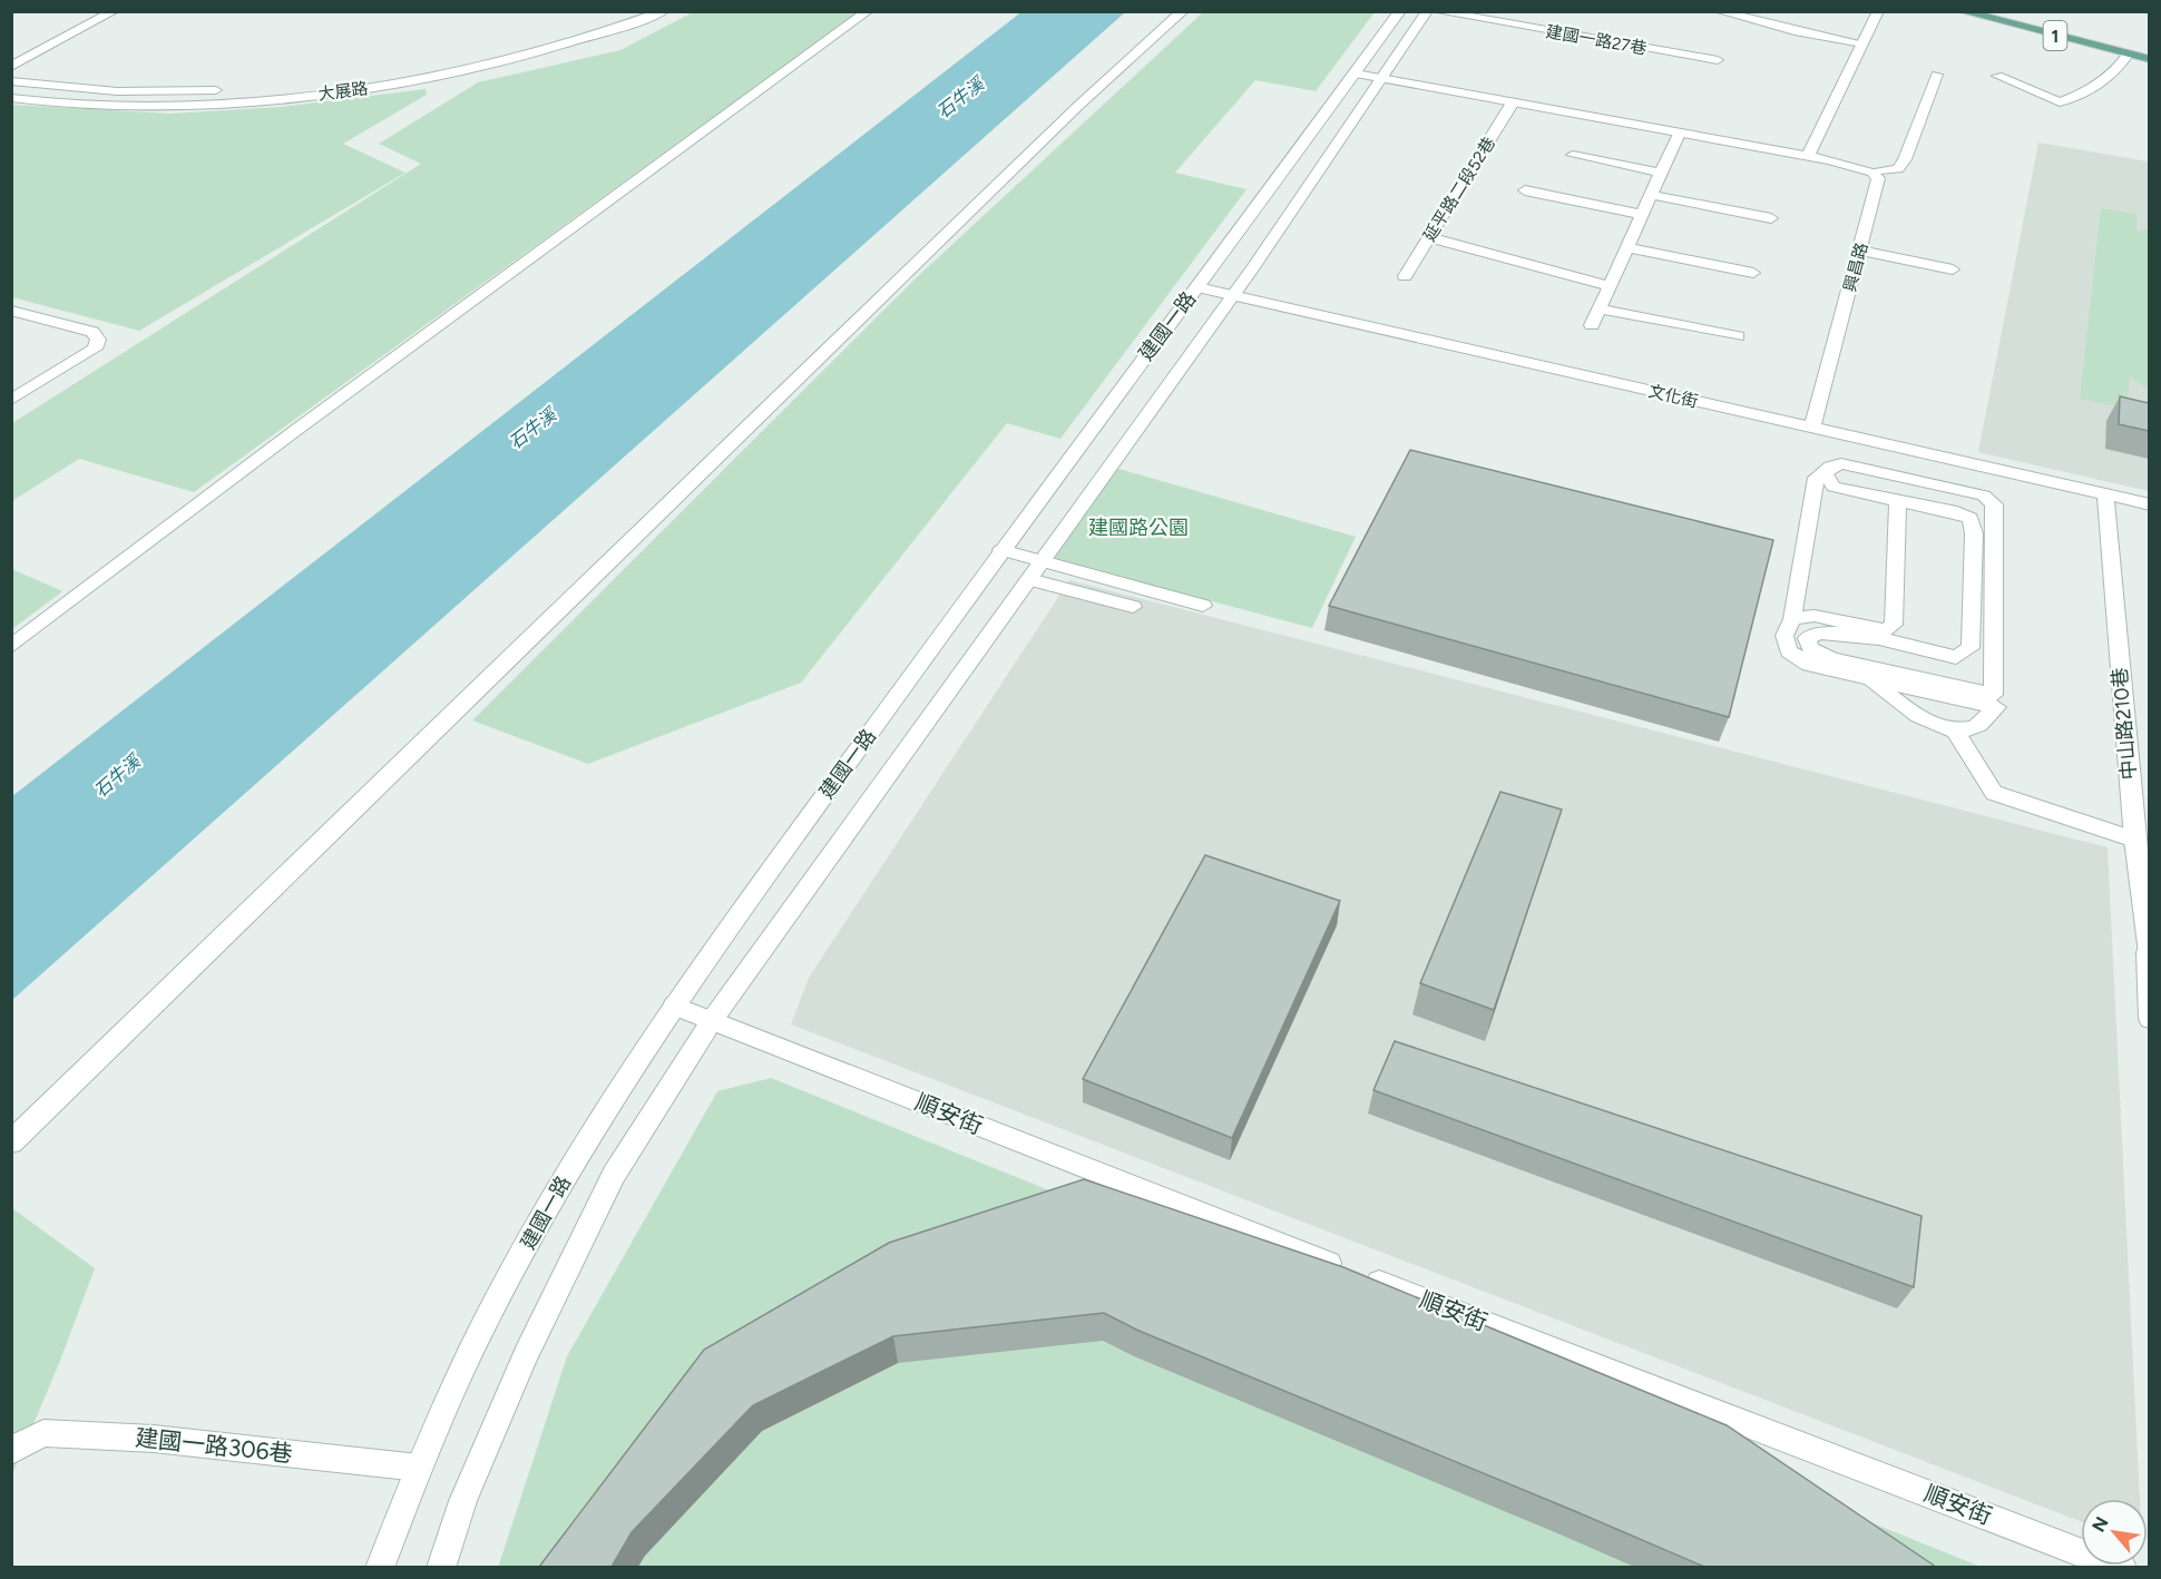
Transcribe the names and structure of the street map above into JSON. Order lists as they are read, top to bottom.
{
  "streets": {
    "main road": ["1"],
    "street": [
      "建國一路27巷",
      "大展路",
      "延平路二段52巷",
      "興昌路",
      "建國一路",
      "文化街",
      "中山路210巷",
      "順安街",
      "建國一路306巷"
    ]
  },
  "crossings": [
    ["興昌路", "文化街"],
    ["建國一路", "文化街"],
    ["建國一路", "順安街"],
    ["建國一路", "建國一路306巷"],
    ["文化街", "中山路210巷"]
  ],
  "water": ["石牛溪"],
  "parks": ["建國路公園"],
  "north": "top left"
}
